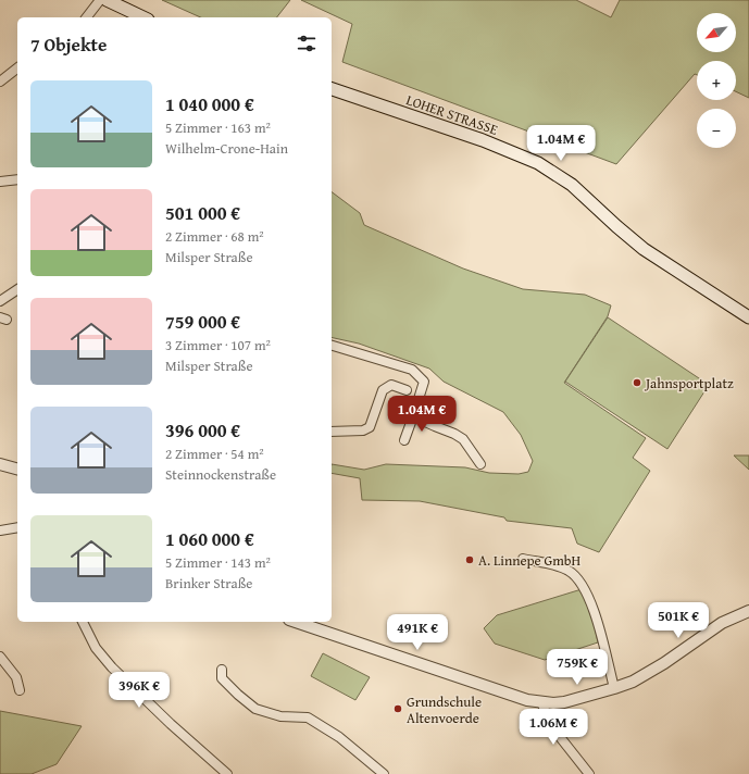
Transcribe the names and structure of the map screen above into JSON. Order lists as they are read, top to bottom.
{
  "streets": {
    "main road": ["LOHER STRASSE"]
  },
  "places": ["Jahnsportplatz", "A. Linnepe GmbH", "Grundschule Altenvoerde"],
  "north": "bottom left",
  "page": {
    "map_buttons": ["+", "−"],
    "heading": "7 Objekte",
    "list": [
      {
        "name": "1 040 000 €",
        "note": "5 Zimmer · 163 m² · Wilhelm-Crone-Hain"
      },
      {
        "name": "501 000 €",
        "note": "2 Zimmer · 68 m² · Milsper Straße"
      },
      {
        "name": "759 000 €",
        "note": "3 Zimmer · 107 m² · Milsper Straße"
      },
      {
        "name": "396 000 €",
        "note": "2 Zimmer · 54 m² · Steinnockenstraße"
      },
      {
        "name": "1 060 000 €",
        "note": "5 Zimmer · 143 m² · Brinker Straße"
      }
    ],
    "price": [
      "1.04M €",
      "1.04M €",
      "501K €",
      "491K €",
      "759K €",
      "396K €",
      "1.06M €"
    ]
  }
}
